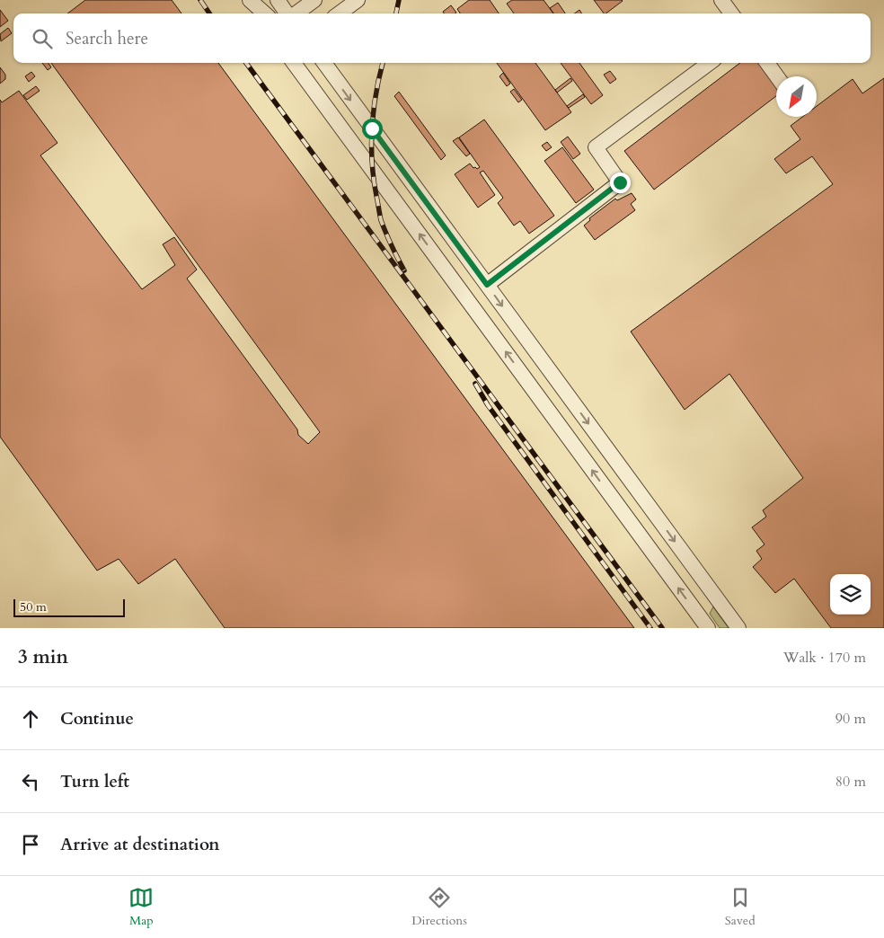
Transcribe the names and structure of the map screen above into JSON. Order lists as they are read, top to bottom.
{
  "scale_bar": "50 m",
  "north": "bottom left",
  "page": {
    "search": "Search here",
    "scale": "50 m",
    "heading": ["3 min", "Walk · 170 m"],
    "list": [
      ["Continue", "90 m"],
      ["Turn left", "80 m"],
      "Arrive at destination"
    ],
    "nav": ["Map", "Directions", "Saved"]
  }
}
